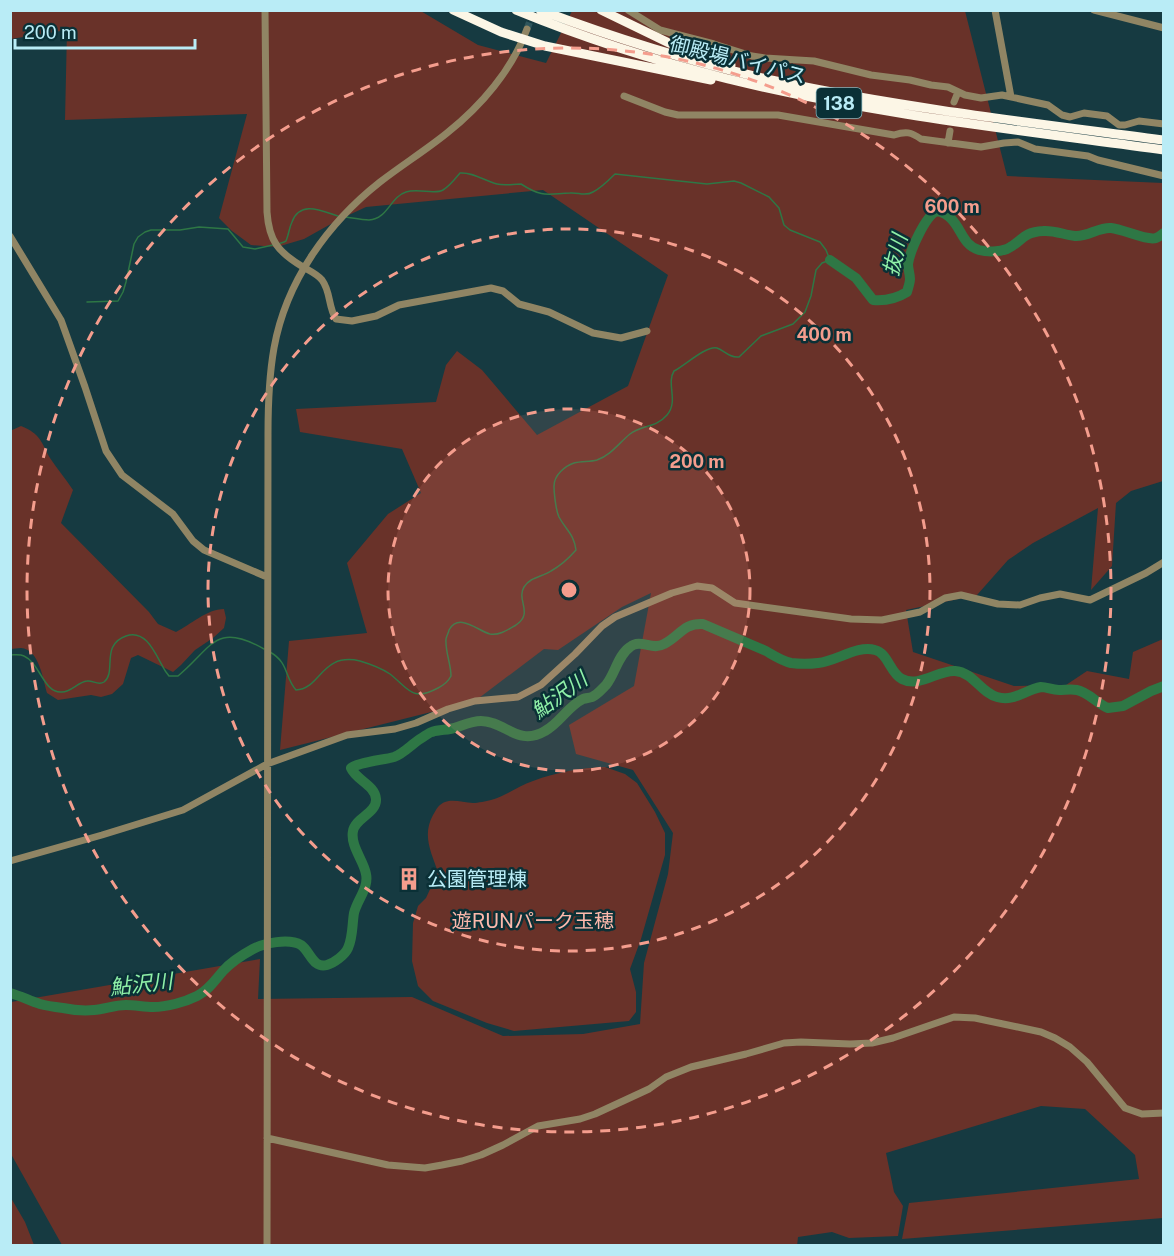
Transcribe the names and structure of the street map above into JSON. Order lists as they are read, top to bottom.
{
  "streets": {
    "highway": ["御殿場バイパス", "138"]
  },
  "water": ["抜川", "鮎沢川"],
  "parks": ["遊RUNパーク玉穂"],
  "places": {
    "building": ["公園管理棟"]
  },
  "scale_bar": "200 m",
  "rings": ["600 m", "400 m", "200 m"]
}
